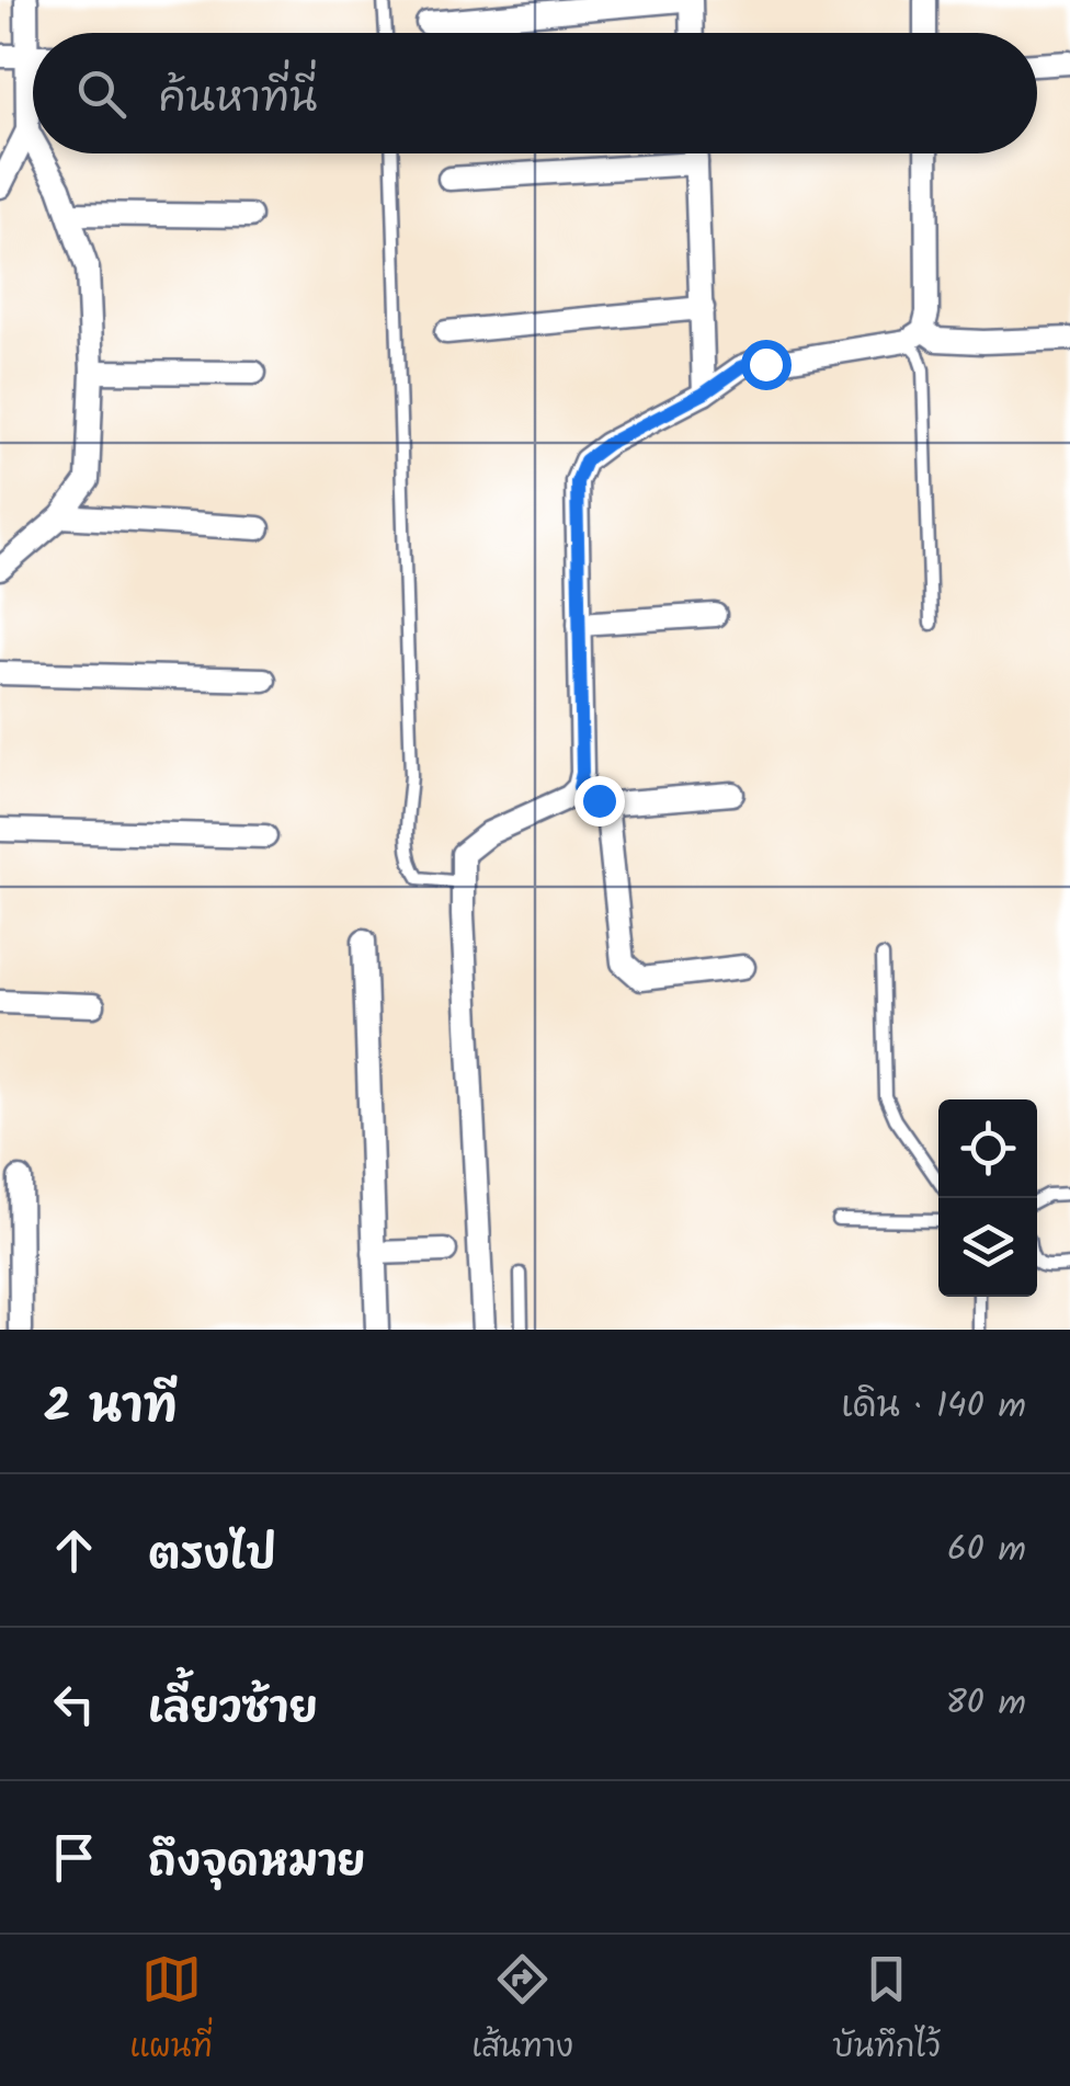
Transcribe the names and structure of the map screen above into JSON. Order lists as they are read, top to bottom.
{
  "page": {
    "search": "ค้นหาที่นี่",
    "heading": ["2 นาที", "เดิน · 140 m"],
    "list": [
      ["ตรงไป", "60 m"],
      ["เลี้ยวซ้าย", "80 m"],
      "ถึงจุดหมาย"
    ],
    "nav": ["แผนที่", "เส้นทาง", "บันทึกไว้"]
  }
}
